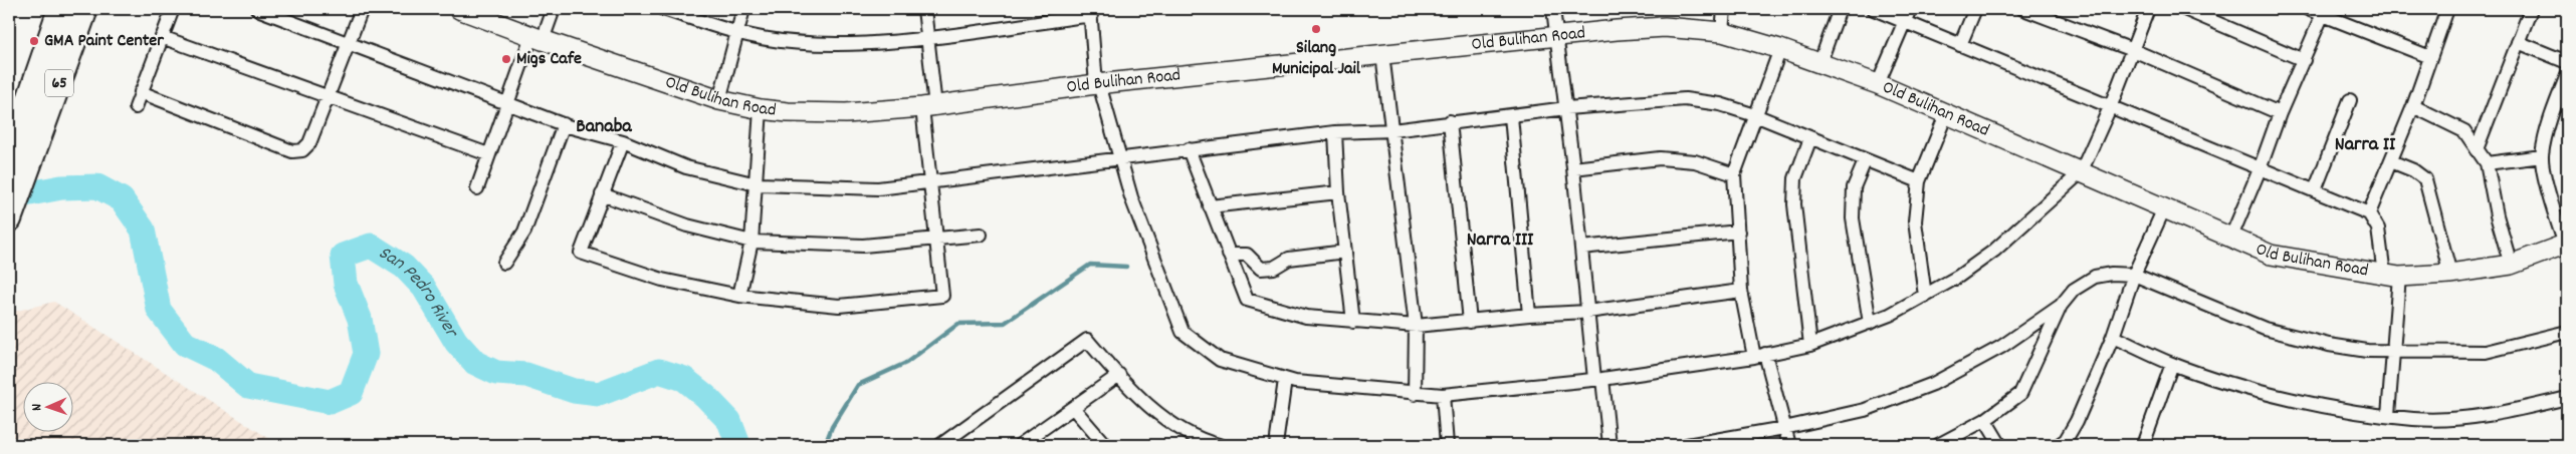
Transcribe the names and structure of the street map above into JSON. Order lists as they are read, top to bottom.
{
  "streets": {
    "highway": ["65"],
    "street": ["Old Bulihan Road"]
  },
  "districts": ["Banaba", "Narra II", "Narra III"],
  "water": ["San Pedro River"],
  "places": ["Silang Municipal Jail", "GMA Paint Center", "Migs Cafe"],
  "north": "left"
}
